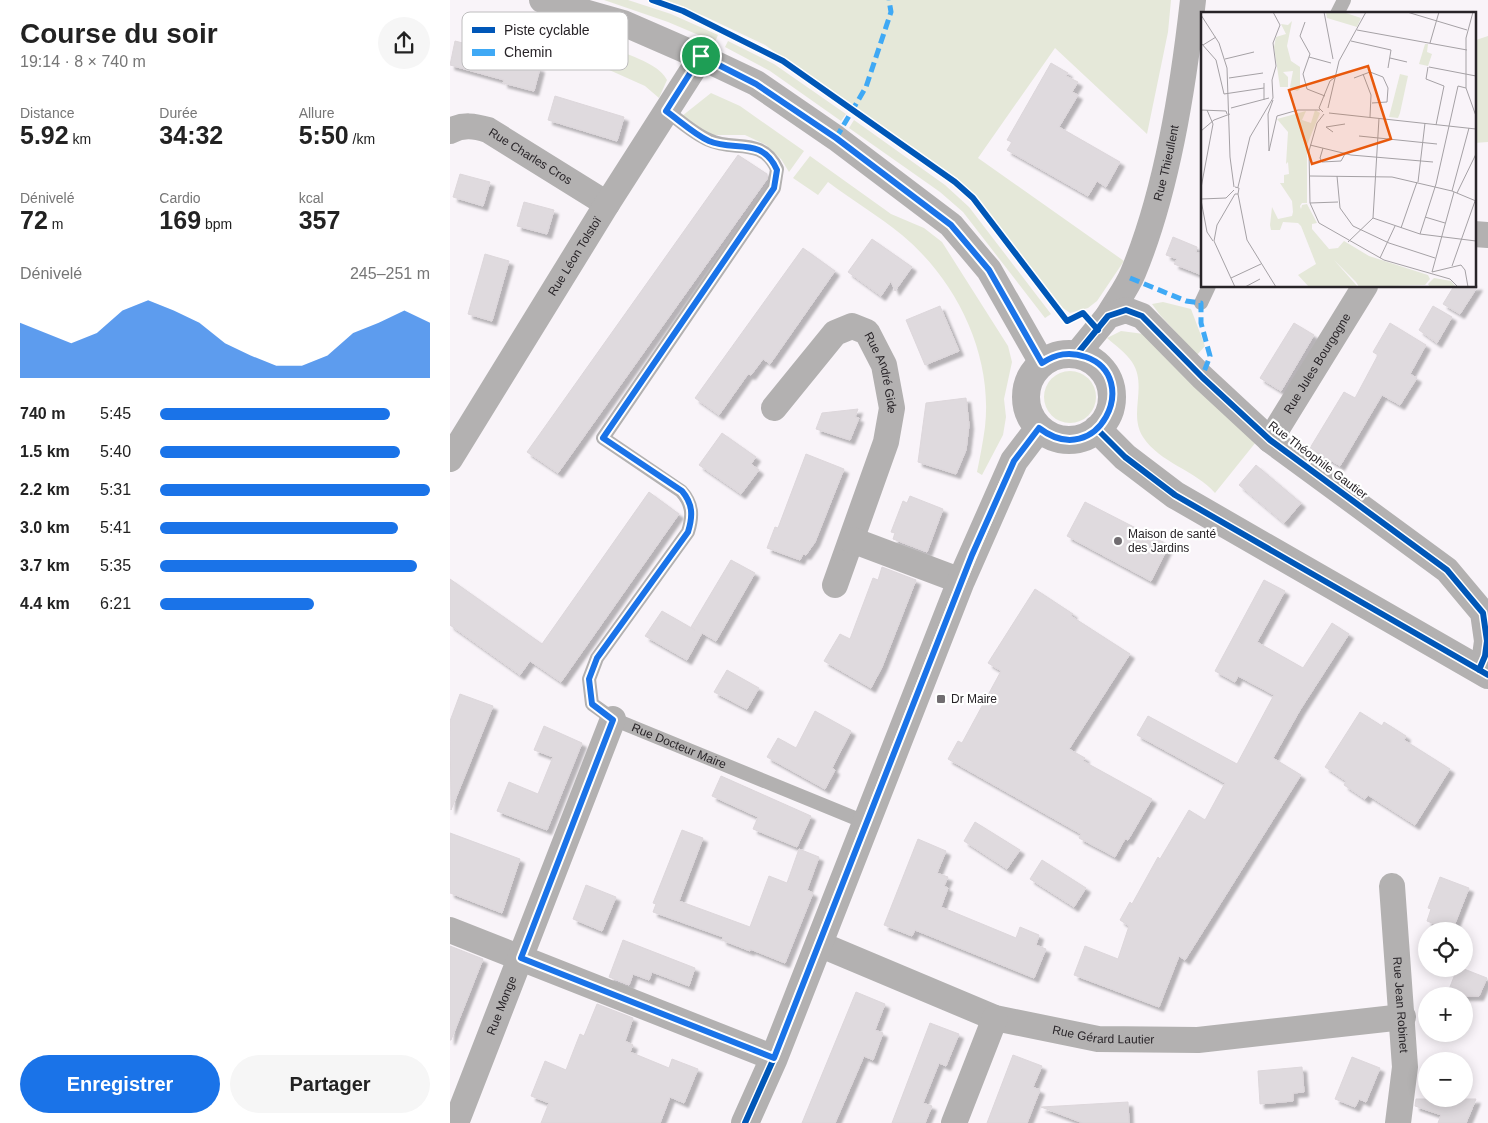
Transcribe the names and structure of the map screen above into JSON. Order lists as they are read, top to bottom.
{
  "streets": {
    "street": [
      "Rue Charles Cros",
      "Rue Thieullent",
      "Rue Léon Tolstoï",
      "Rue Jules Bourgogne",
      "Rue André Gide",
      "Rue Théophile Gautier",
      "Rue Monge",
      "Rue Jean Robinet",
      "Rue Gérard Lautier"
    ],
    "lane": ["Rue Docteur Maire"]
  },
  "crossings": [
    ["Rue Charles Cros", "Rue Léon Tolstoï"],
    ["Rue Thieullent", "Rue Théophile Gautier"],
    ["Rue Léon Tolstoï", "Rue Docteur Maire"],
    ["Rue Jules Bourgogne", "Rue Théophile Gautier"],
    ["Rue Docteur Maire", "Rue Monge"],
    ["Rue Jean Robinet", "Rue Gérard Lautier"]
  ],
  "places": {
    "other": ["Maison de santé des Jardins"],
    "transit": ["Dr Maire"]
  },
  "legend": ["Piste cyclable", "Chemin"],
  "page": {
    "heading": ["Course du soir", "19:14 · 8 × 740 m"],
    "stats": [
      ["Distance", "5.92 km"],
      ["Durée", "34:32"],
      ["Allure", "5:50 /km"],
      ["Dénivelé", "72 m"],
      ["Cardio", "169 bpm"],
      ["kcal", "357"]
    ],
    "chart": ["Dénivelé", "245–251 m"],
    "list": [
      {
        "name": "740 m",
        "note": "5:45"
      },
      {
        "name": "1.5 km",
        "note": "5:40"
      },
      {
        "name": "2.2 km",
        "note": "5:31"
      },
      {
        "name": "3.0 km",
        "note": "5:41"
      },
      {
        "name": "3.7 km",
        "note": "5:35"
      },
      {
        "name": "4.4 km",
        "note": "6:21"
      }
    ],
    "map_buttons": ["+", "−"],
    "buttons": ["Enregistrer", "Partager"]
  }
}
